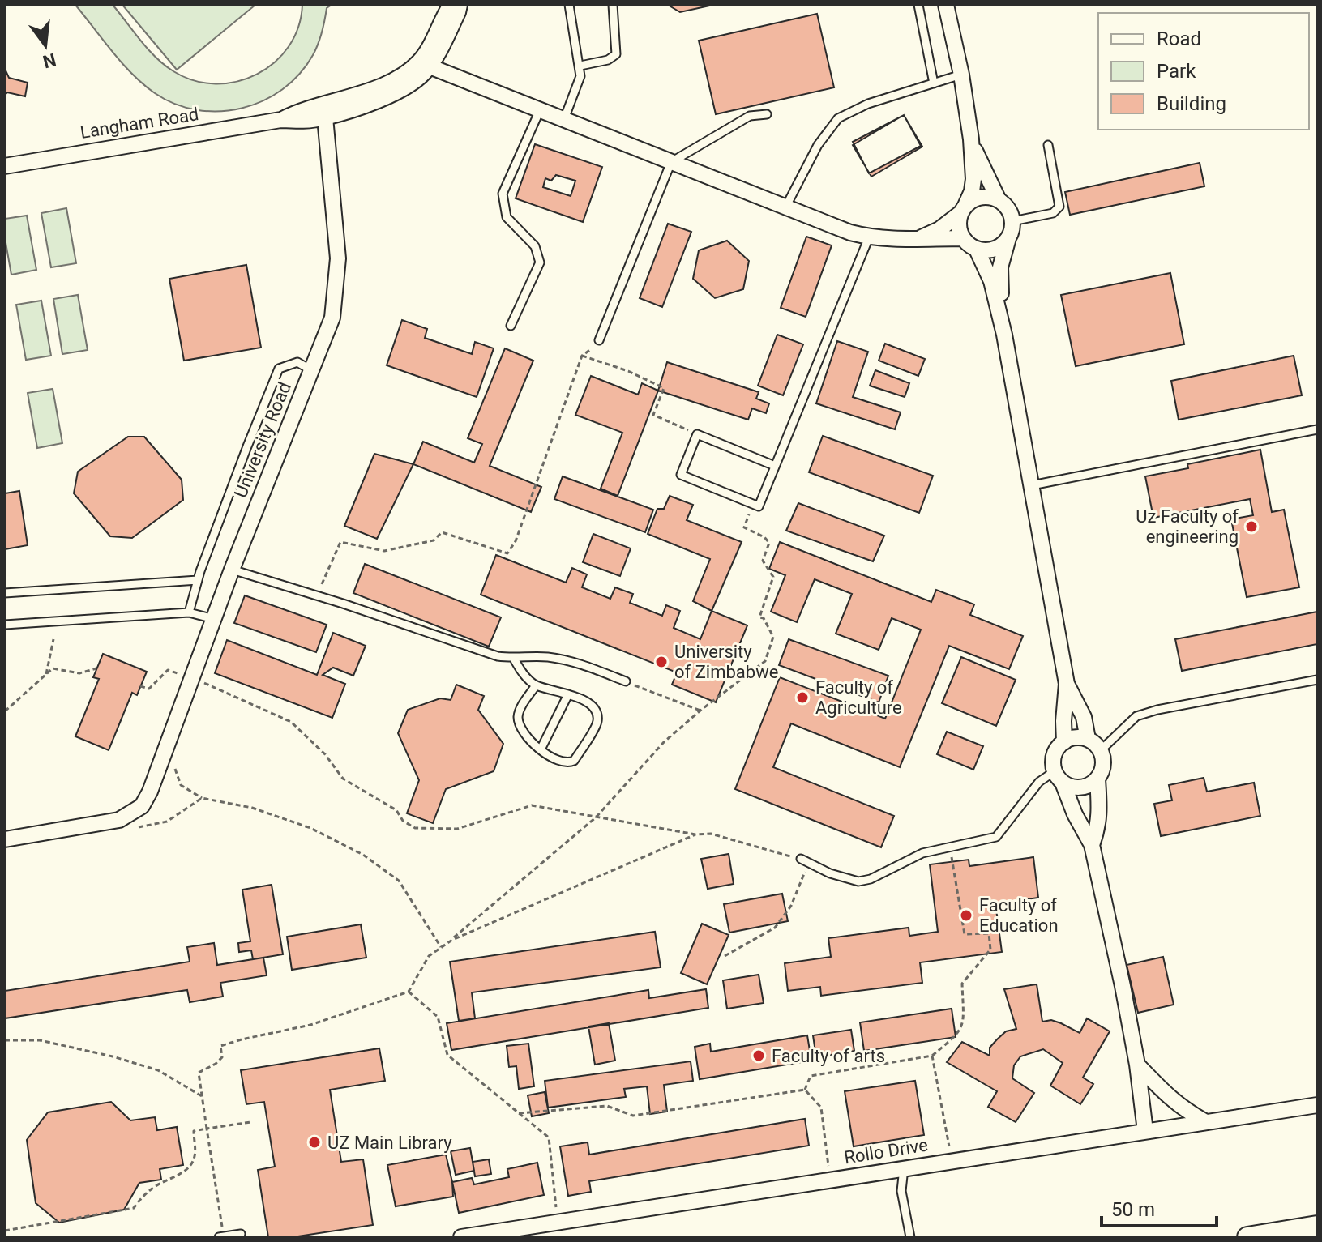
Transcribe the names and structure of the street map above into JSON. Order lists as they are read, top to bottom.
{
  "streets": {
    "street": ["Langham Road", "University Road", "Rollo Drive"]
  },
  "crossings": [
    ["Langham Road", "University Road"]
  ],
  "places": [
    "Uz Faculty of engineering",
    "University of Zimbabwe",
    "Faculty of Agriculture",
    "Faculty of Education",
    "Faculty of arts",
    "UZ Main Library"
  ],
  "legend": ["Road", "Park", "Building"],
  "scale_bar": "50 m",
  "north": "bottom"
}
